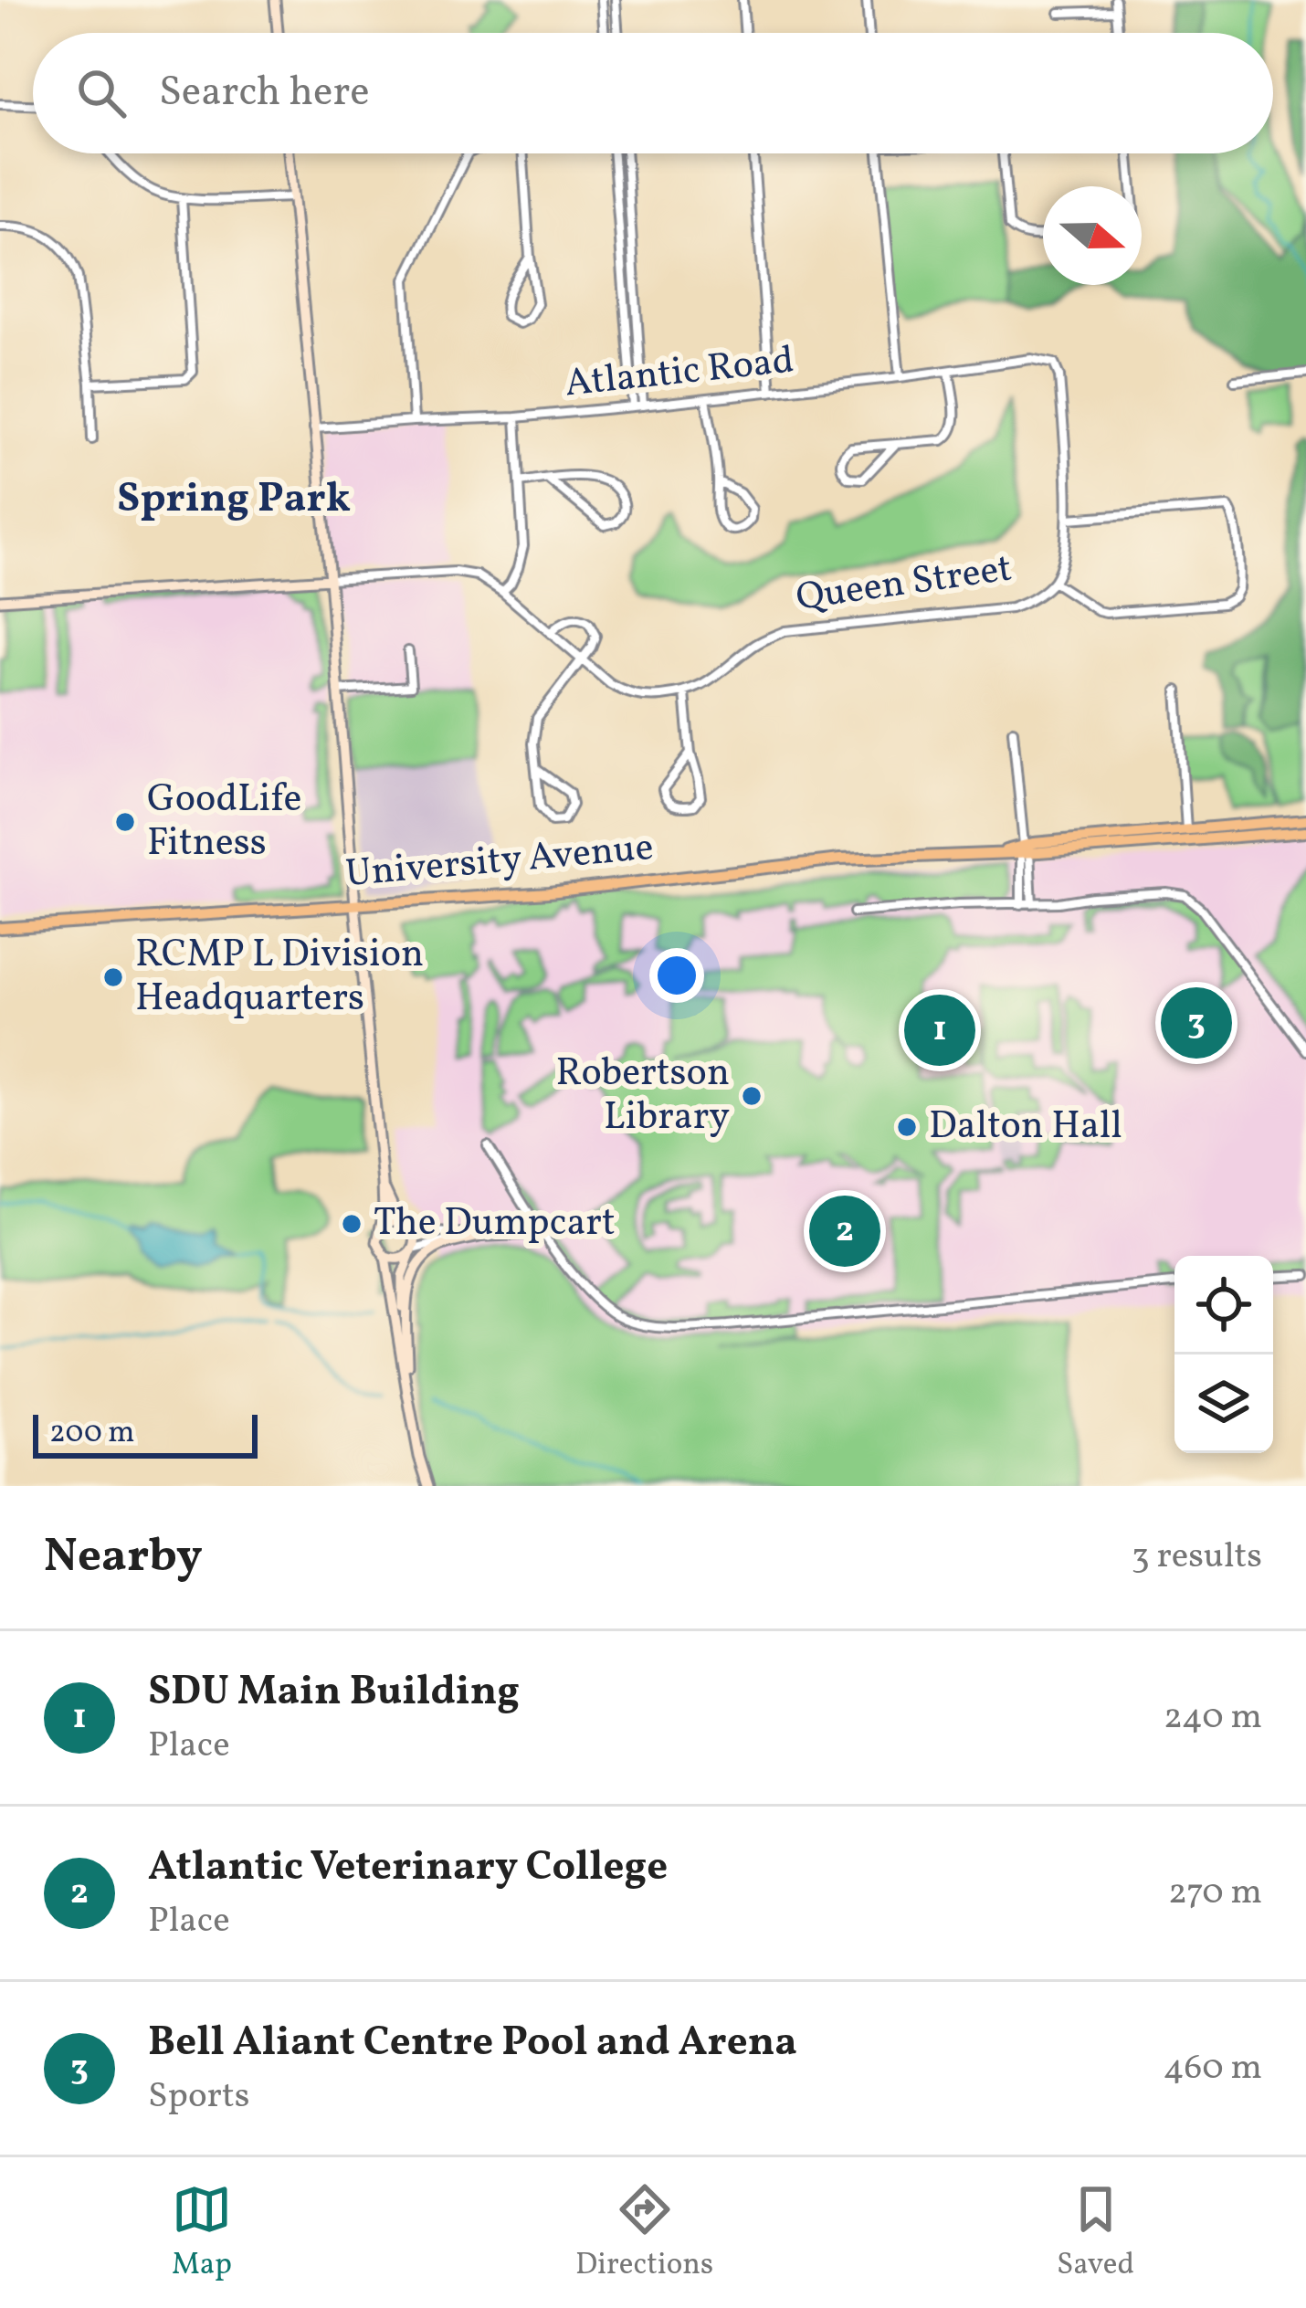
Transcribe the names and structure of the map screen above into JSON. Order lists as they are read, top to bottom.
{
  "streets": {
    "main road": ["University Avenue"],
    "street": ["Atlantic Road", "Queen Street"]
  },
  "crossings": [
    ["Atlantic Road", "Queen Street"]
  ],
  "districts": ["Spring Park"],
  "places": [
    "GoodLife Fitness",
    "RCMP L Division Headquarters",
    "Robertson Library",
    "Dalton Hall",
    "The Dumpcart"
  ],
  "scale_bar": "200 m",
  "north": "right",
  "page": {
    "search": "Search here",
    "pins": ["3", "1", "2"],
    "scale": "200 m",
    "heading": ["Nearby", "3 results"],
    "list": [
      {
        "mark": "1",
        "name": "SDU Main Building",
        "note": "Place",
        "value": "240 m"
      },
      {
        "mark": "2",
        "name": "Atlantic Veterinary College",
        "note": "Place",
        "value": "270 m"
      },
      {
        "mark": "3",
        "name": "Bell Aliant Centre Pool and Arena",
        "note": "Sports",
        "value": "460 m"
      }
    ],
    "nav": ["Map", "Directions", "Saved"]
  }
}
